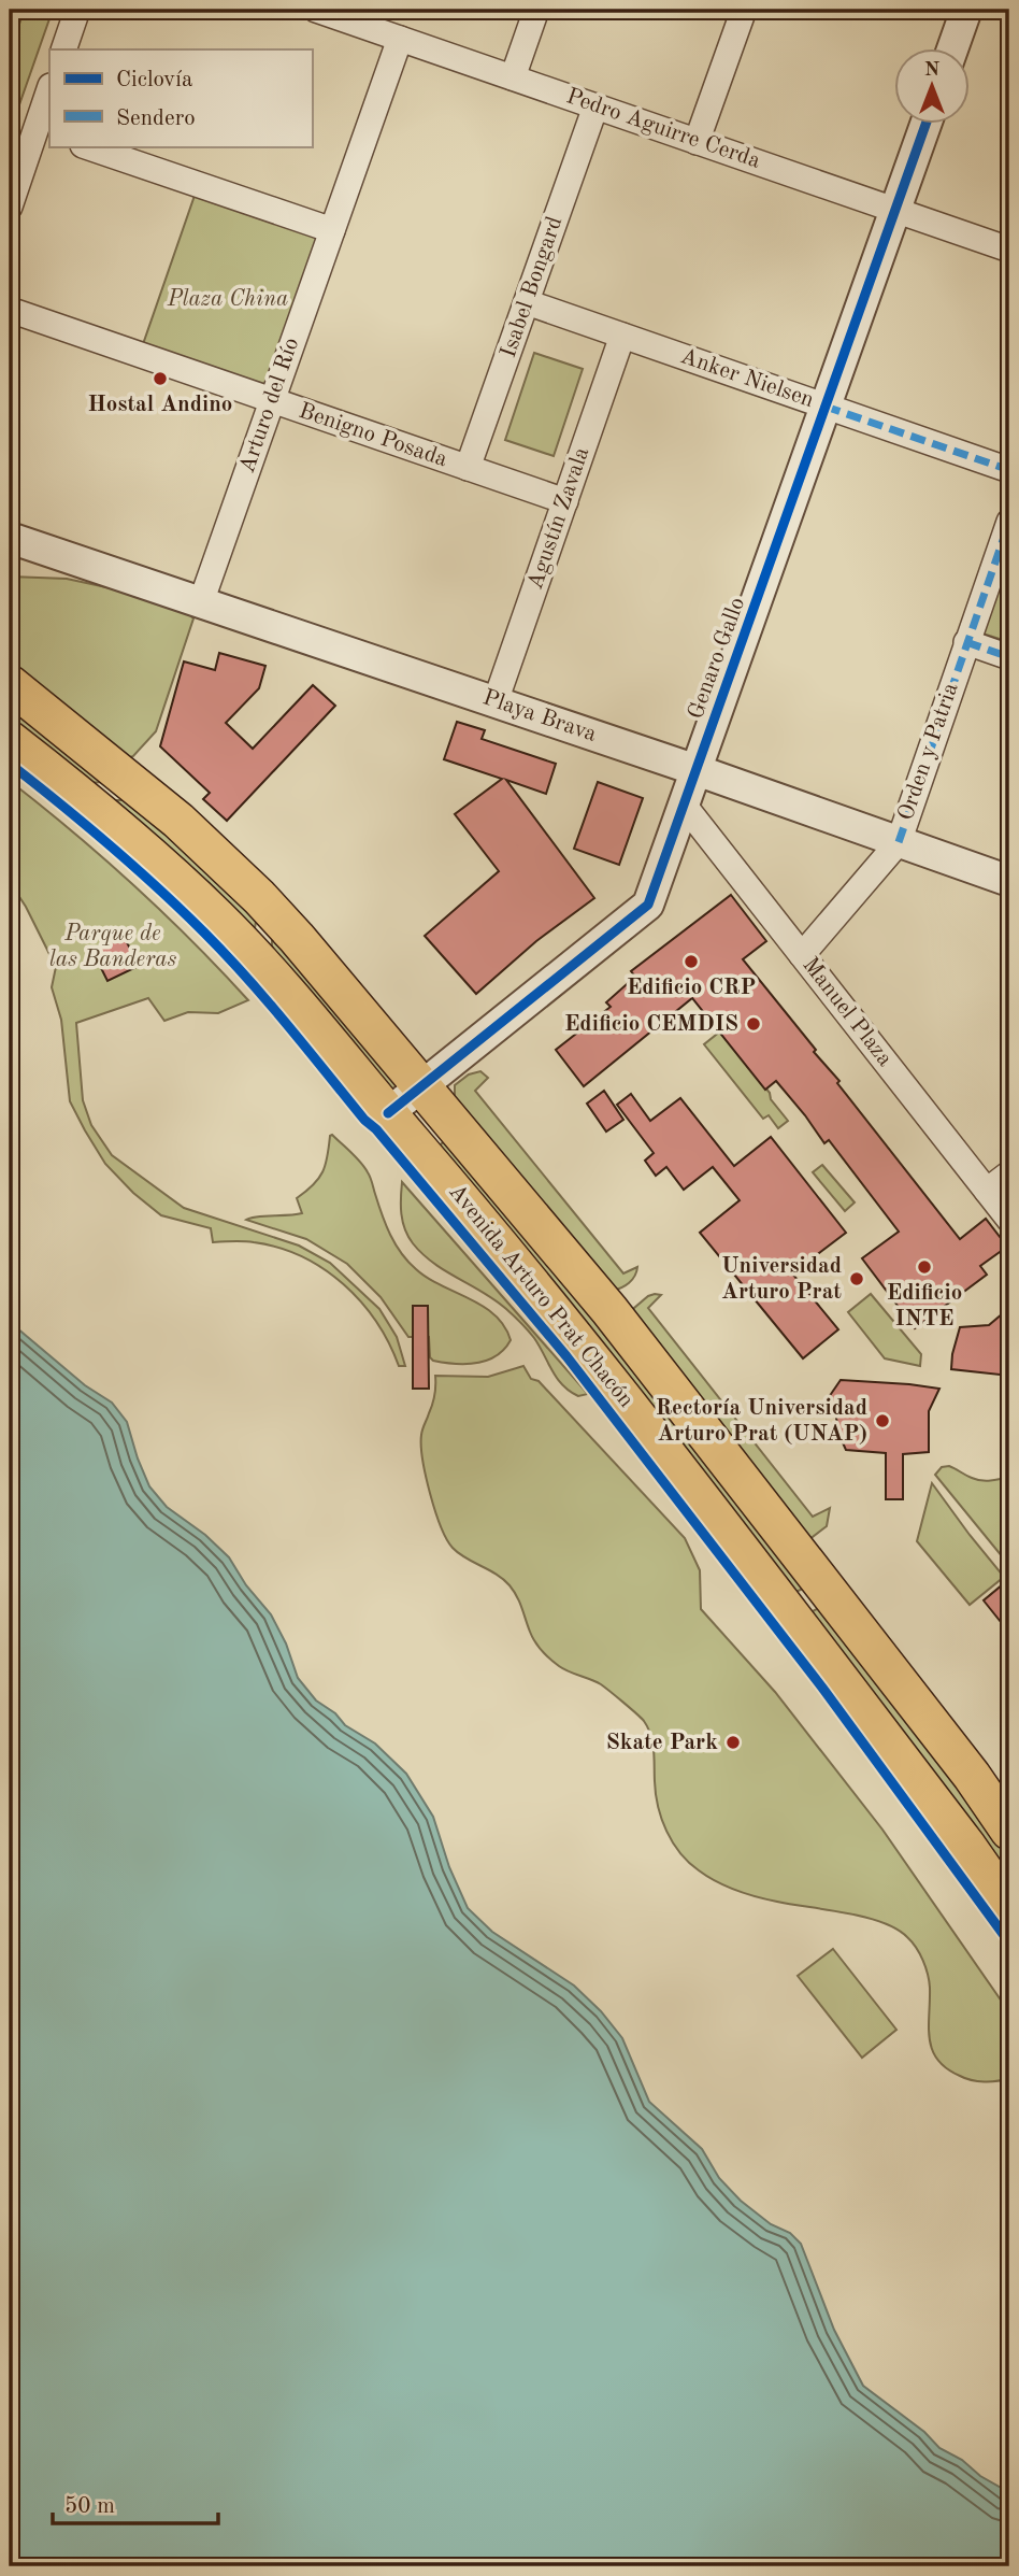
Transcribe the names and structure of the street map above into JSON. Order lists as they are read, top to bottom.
{
  "streets": {
    "main road": ["Avenida Arturo Prat Chacón"],
    "street": [
      "Pedro Aguirre Cerda",
      "Isabel Bongard",
      "Anker Nielsen",
      "Arturo del Río",
      "Benigno Posada",
      "Agustín Zavala",
      "Genaro Gallo",
      "Playa Brava",
      "Orden y Patria",
      "Manuel Plaza"
    ]
  },
  "crossings": [
    ["Pedro Aguirre Cerda", "Isabel Bongard"],
    ["Pedro Aguirre Cerda", "Arturo del Río"],
    ["Pedro Aguirre Cerda", "Genaro Gallo"],
    ["Isabel Bongard", "Anker Nielsen"],
    ["Isabel Bongard", "Benigno Posada"],
    ["Anker Nielsen", "Agustín Zavala"],
    ["Anker Nielsen", "Genaro Gallo"],
    ["Arturo del Río", "Benigno Posada"],
    ["Arturo del Río", "Playa Brava"],
    ["Benigno Posada", "Agustín Zavala"],
    ["Agustín Zavala", "Playa Brava"],
    ["Genaro Gallo", "Playa Brava"],
    ["Genaro Gallo", "Manuel Plaza"],
    ["Genaro Gallo", "Avenida Arturo Prat Chacón"],
    ["Playa Brava", "Orden y Patria"],
    ["Orden y Patria", "Manuel Plaza"]
  ],
  "parks": ["Plaza China", "Parque de las Banderas"],
  "places": [
    "Hostal Andino",
    "Edificio CRP",
    "Edificio CEMDIS",
    "Edificio INTE",
    "Universidad Arturo Prat",
    "Rectoría Universidad Arturo Prat (UNAP)",
    "Skate Park"
  ],
  "legend": ["Ciclovía", "Sendero"],
  "scale_bar": "50 m",
  "north": "top"
}
